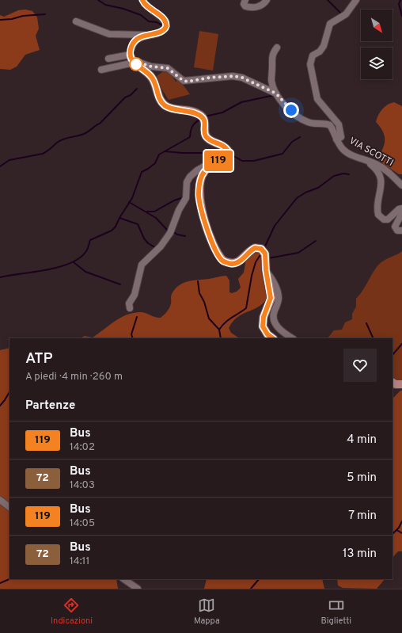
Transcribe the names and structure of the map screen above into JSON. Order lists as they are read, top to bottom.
{
  "streets": {
    "street": ["VIA SCOTTI"]
  },
  "lines": ["bus line 119"],
  "north": "bottom right",
  "page": {
    "on_map": "119",
    "heading": [
      ["ATP", "A piedi · 4 min · 260 m"],
      "Partenze"
    ],
    "list": [
      {
        "mark": "119",
        "name": "Bus",
        "note": "14:02",
        "value": "4 min"
      },
      {
        "mark": "72",
        "name": "Bus",
        "note": "14:03",
        "value": "5 min"
      },
      {
        "mark": "119",
        "name": "Bus",
        "note": "14:05",
        "value": "7 min"
      },
      {
        "mark": "72",
        "name": "Bus",
        "note": "14:11",
        "value": "13 min"
      }
    ],
    "tabs": ["Indicazioni", "Mappa", "Biglietti"]
  }
}
